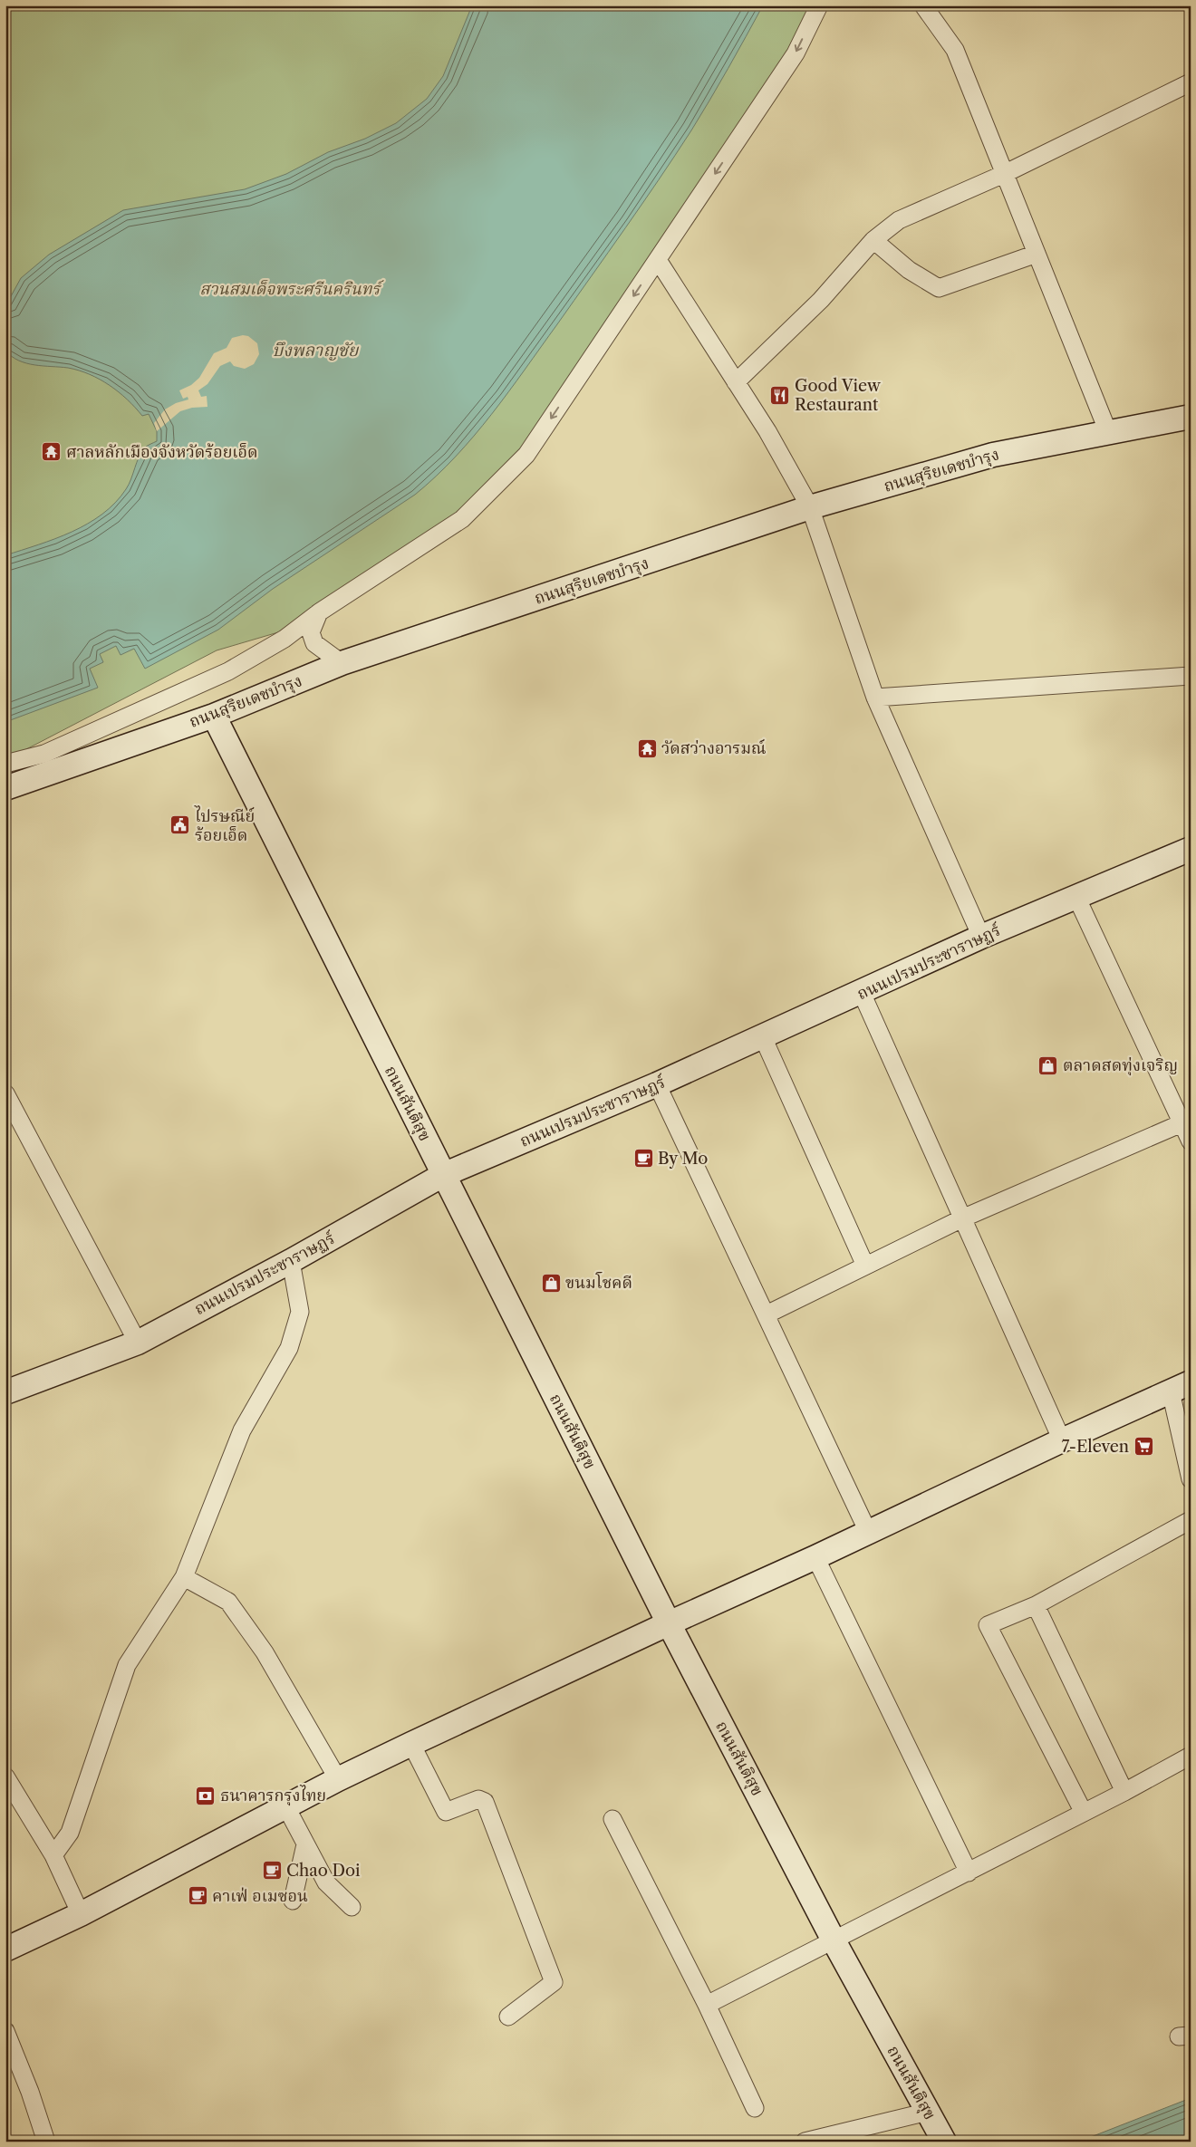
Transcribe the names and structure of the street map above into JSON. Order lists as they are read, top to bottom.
{
  "streets": {
    "street": ["ถนนสุริยเดชบำรุง", "ถนนเปรมประชาราษฏร์", "ถนนสันติสุข"]
  },
  "crossings": [
    ["ถนนสุริยเดชบำรุง", "ถนนสันติสุข"],
    ["ถนนเปรมประชาราษฏร์", "ถนนสันติสุข"]
  ],
  "water": ["บึงพลาญชัย"],
  "parks": ["สวนสมเด็จพระศรีนครินทร์"],
  "places": {
    "restaurant": ["Good View Restaurant"],
    "temple": ["ศาลหลักเมืองจังหวัดร้อยเอ็ด", "วัดสว่างอารมณ์"],
    "public building": ["ไปรษณีย์ ร้อยเอ็ด"],
    "shop": ["ตลาดสดทุ่งเจริญ", "ขนมโชคดี"],
    "cafe": ["By Mo", "Chao Doi", "คาเฟ่ อเมซอน"],
    "supermarket": ["7-Eleven"],
    "bank": ["ธนาคารกรุงไทย"]
  }
}
